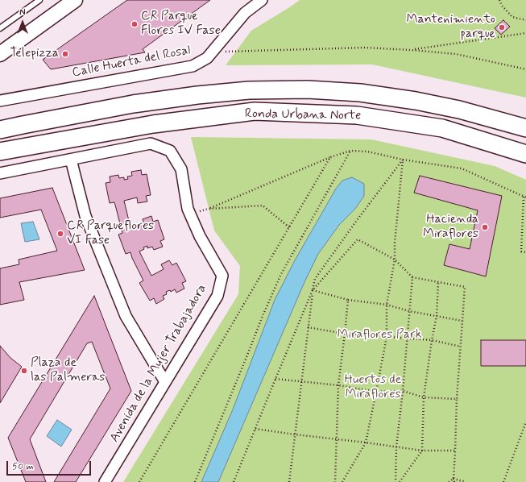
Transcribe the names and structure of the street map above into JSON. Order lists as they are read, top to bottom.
{
  "streets": {
    "main road": ["Ronda Urbana Norte"],
    "street": ["Calle Huerta del Rosal", "Avenida de la Mujer Trabajadora"]
  },
  "parks": ["Miraflores Park", "Huertos de Miraflores"],
  "places": [
    "CR Parque Flores IV Fase",
    "Mantenimiento parque",
    "Telepizza",
    "Hacienda Miraflores",
    "CR Parqueflores VI Fase",
    "Plaza de las Palmeras"
  ],
  "scale_bar": "50 m",
  "north": "top"
}
